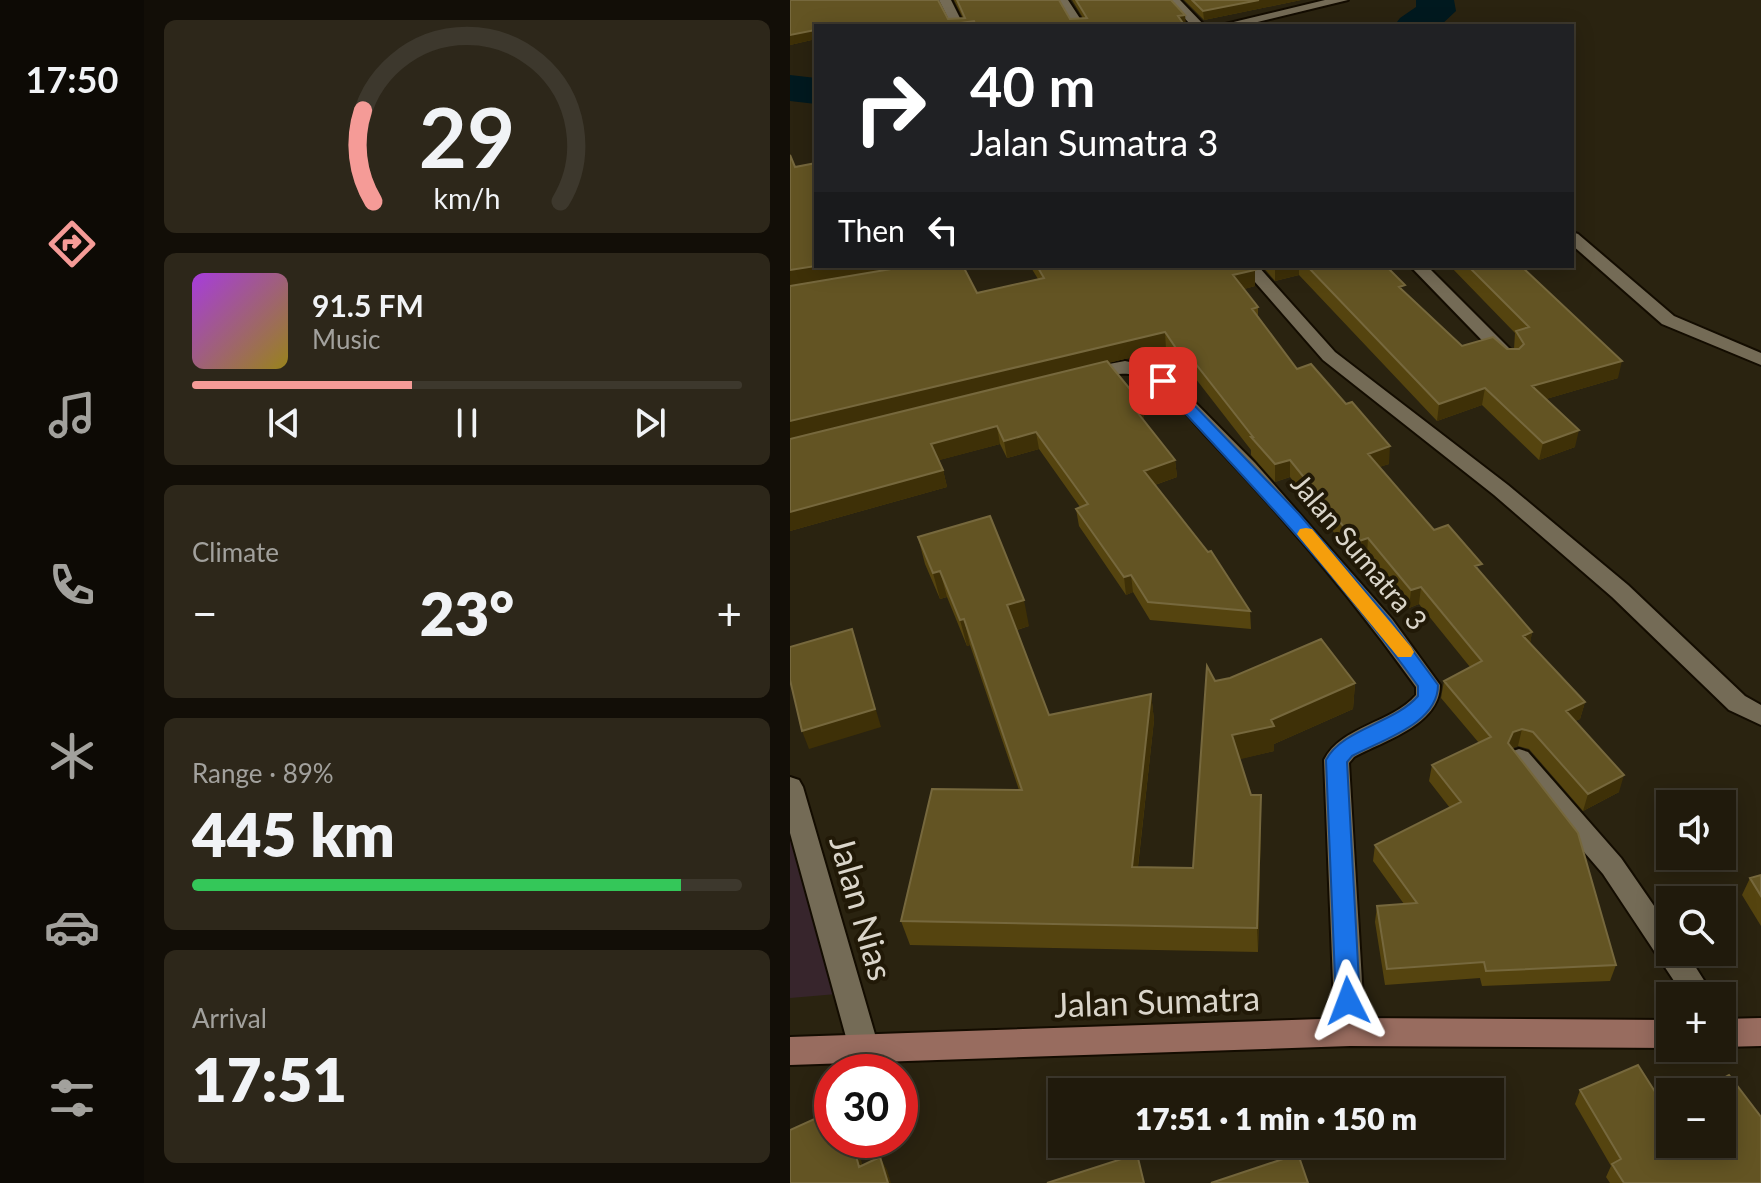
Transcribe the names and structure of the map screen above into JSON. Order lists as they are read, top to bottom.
{
  "streets": {
    "main road": ["Jalan Sumatra"],
    "street": ["Jalan Sumatra 3", "Jalan Nias"]
  },
  "crossings": [
    ["Jalan Sumatra 3", "Jalan Sumatra"],
    ["Jalan Nias", "Jalan Sumatra"]
  ],
  "page": {
    "tabs": "17:50",
    "turn": ["40 m", "Jalan Sumatra 3"],
    "then": "Then",
    "song": ["91.5 FM", "Music"],
    "tile": [
      "Climate",
      ["Range · 89%", "445 km"],
      ["Arrival", "17:51"]
    ],
    "heat": ["−", "23°", "+"],
    "map_buttons": ["+", "−"],
    "limit": "30",
    "trip": "17:51 · 1 min · 150 m",
    "gauge": ["29", "km/h"]
  }
}
